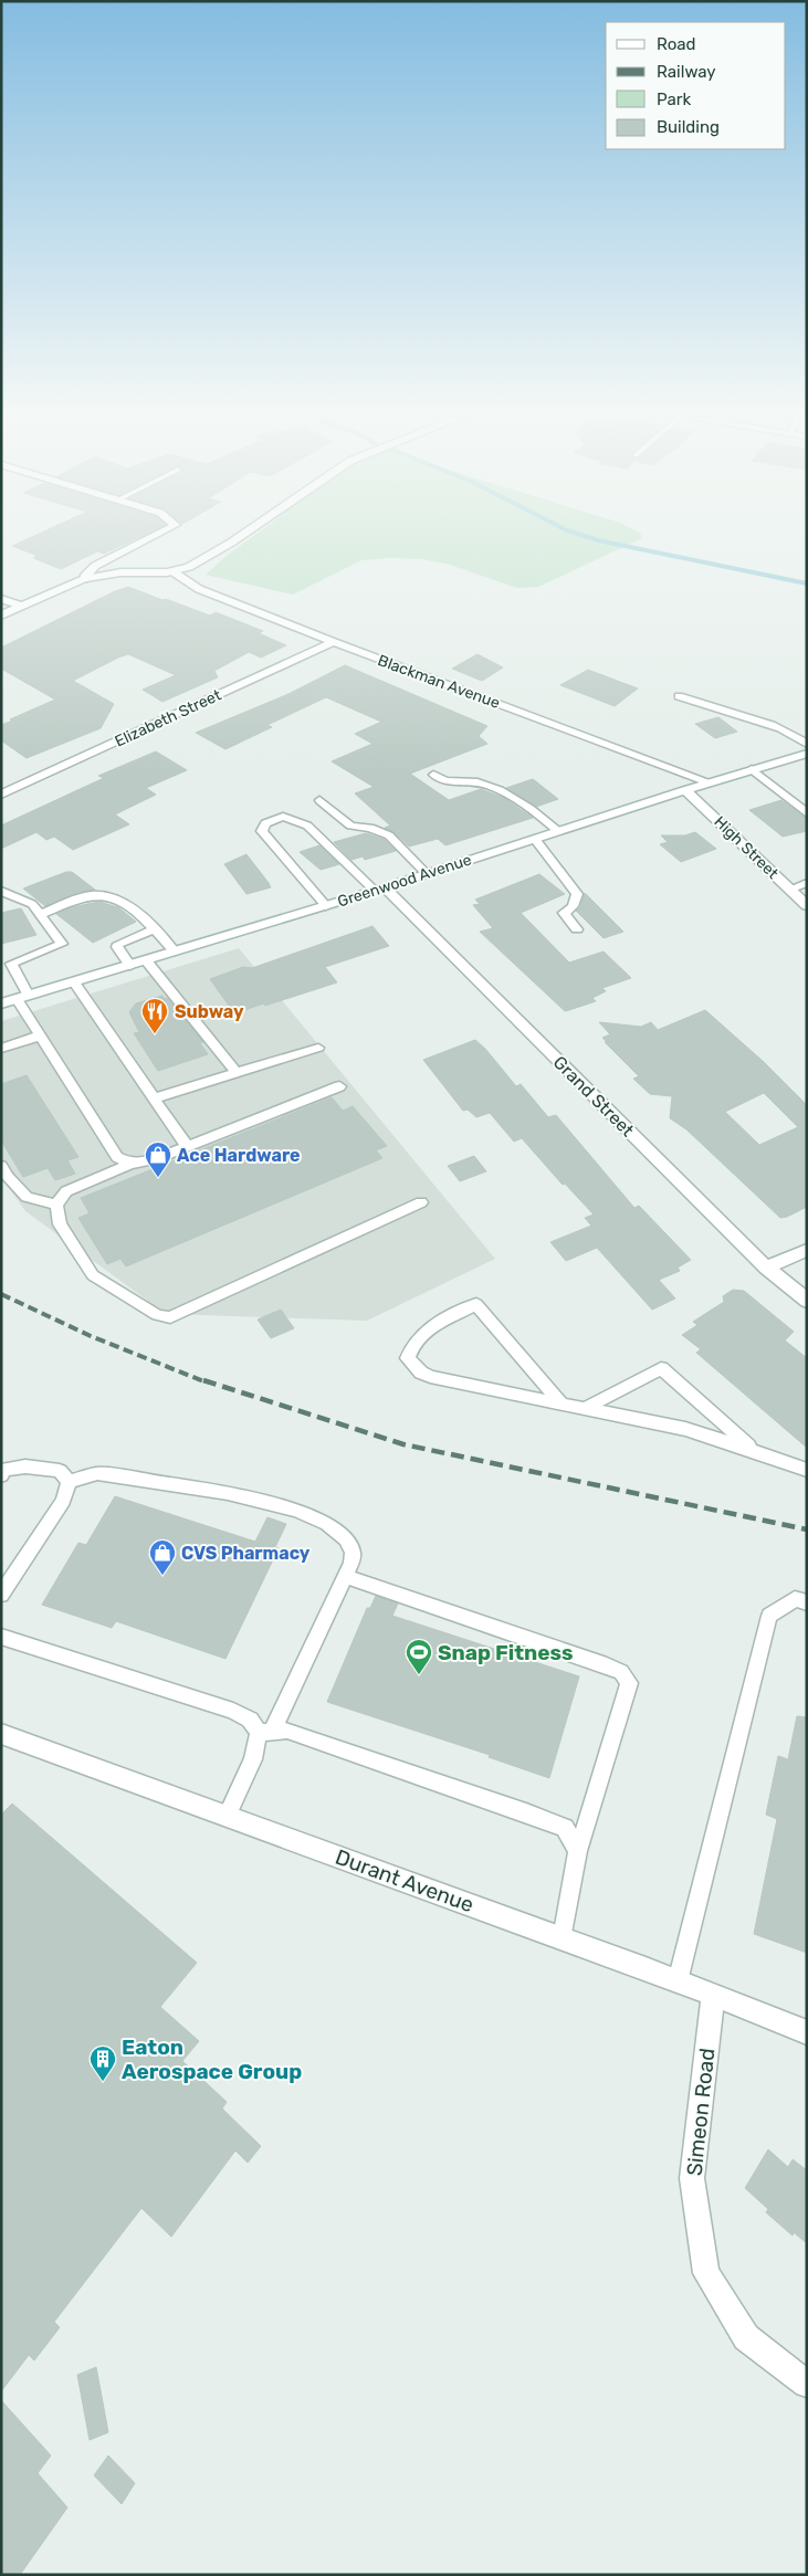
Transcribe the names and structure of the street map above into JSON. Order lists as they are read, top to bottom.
{
  "streets": {
    "street": [
      "Blackman Avenue",
      "Elizabeth Street",
      "High Street",
      "Greenwood Avenue",
      "Grand Street",
      "Durant Avenue",
      "Simeon Road"
    ]
  },
  "crossings": [
    ["Blackman Avenue", "Elizabeth Street"],
    ["Blackman Avenue", "Greenwood Avenue"],
    ["High Street", "Greenwood Avenue"],
    ["Greenwood Avenue", "Grand Street"],
    ["Durant Avenue", "Simeon Road"]
  ],
  "places": {
    "restaurant": ["Subway"],
    "shop": ["Ace Hardware", "CVS Pharmacy"],
    "sports": ["Snap Fitness"],
    "building": ["Eaton Aerospace Group"]
  },
  "legend": [
    "Road",
    "Railway",
    "Park",
    "Building"
  ]
}
